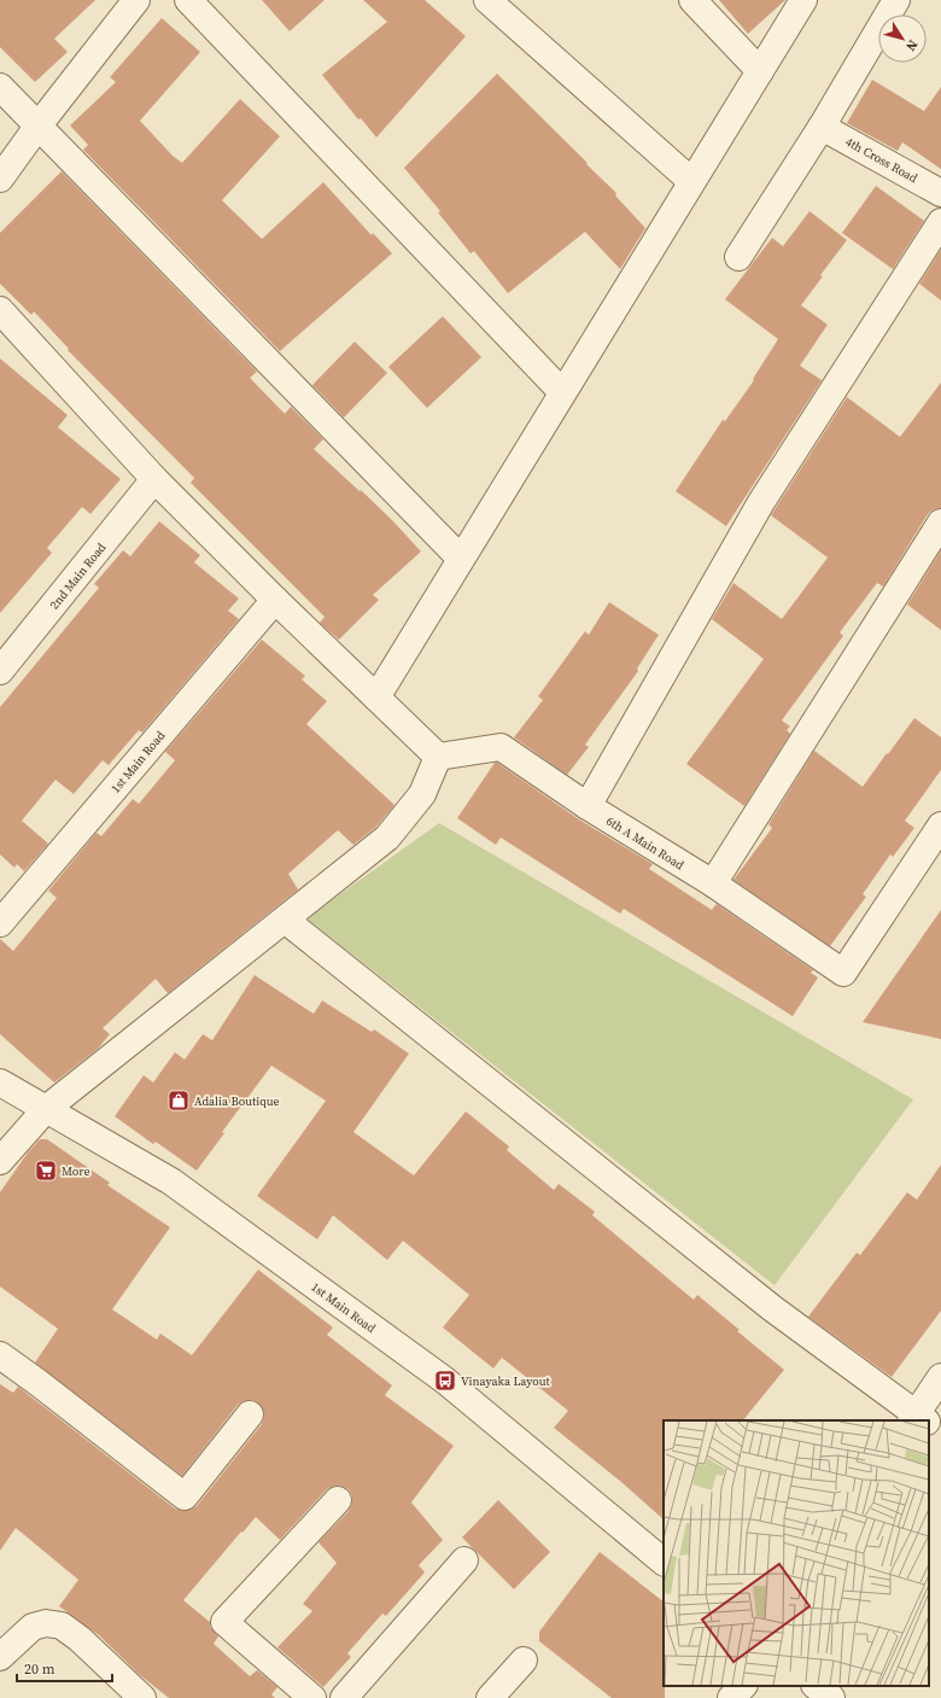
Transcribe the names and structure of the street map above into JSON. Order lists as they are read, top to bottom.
{
  "streets": {
    "street": [
      "4th Cross Road",
      "2nd Main Road",
      "1st Main Road",
      "6th A Main Road"
    ]
  },
  "places": {
    "shop": ["Adalia Boutique"],
    "supermarket": ["More"],
    "bus stop": ["Vinayaka Layout"]
  },
  "scale_bar": "20 m",
  "north": "bottom right"
}
